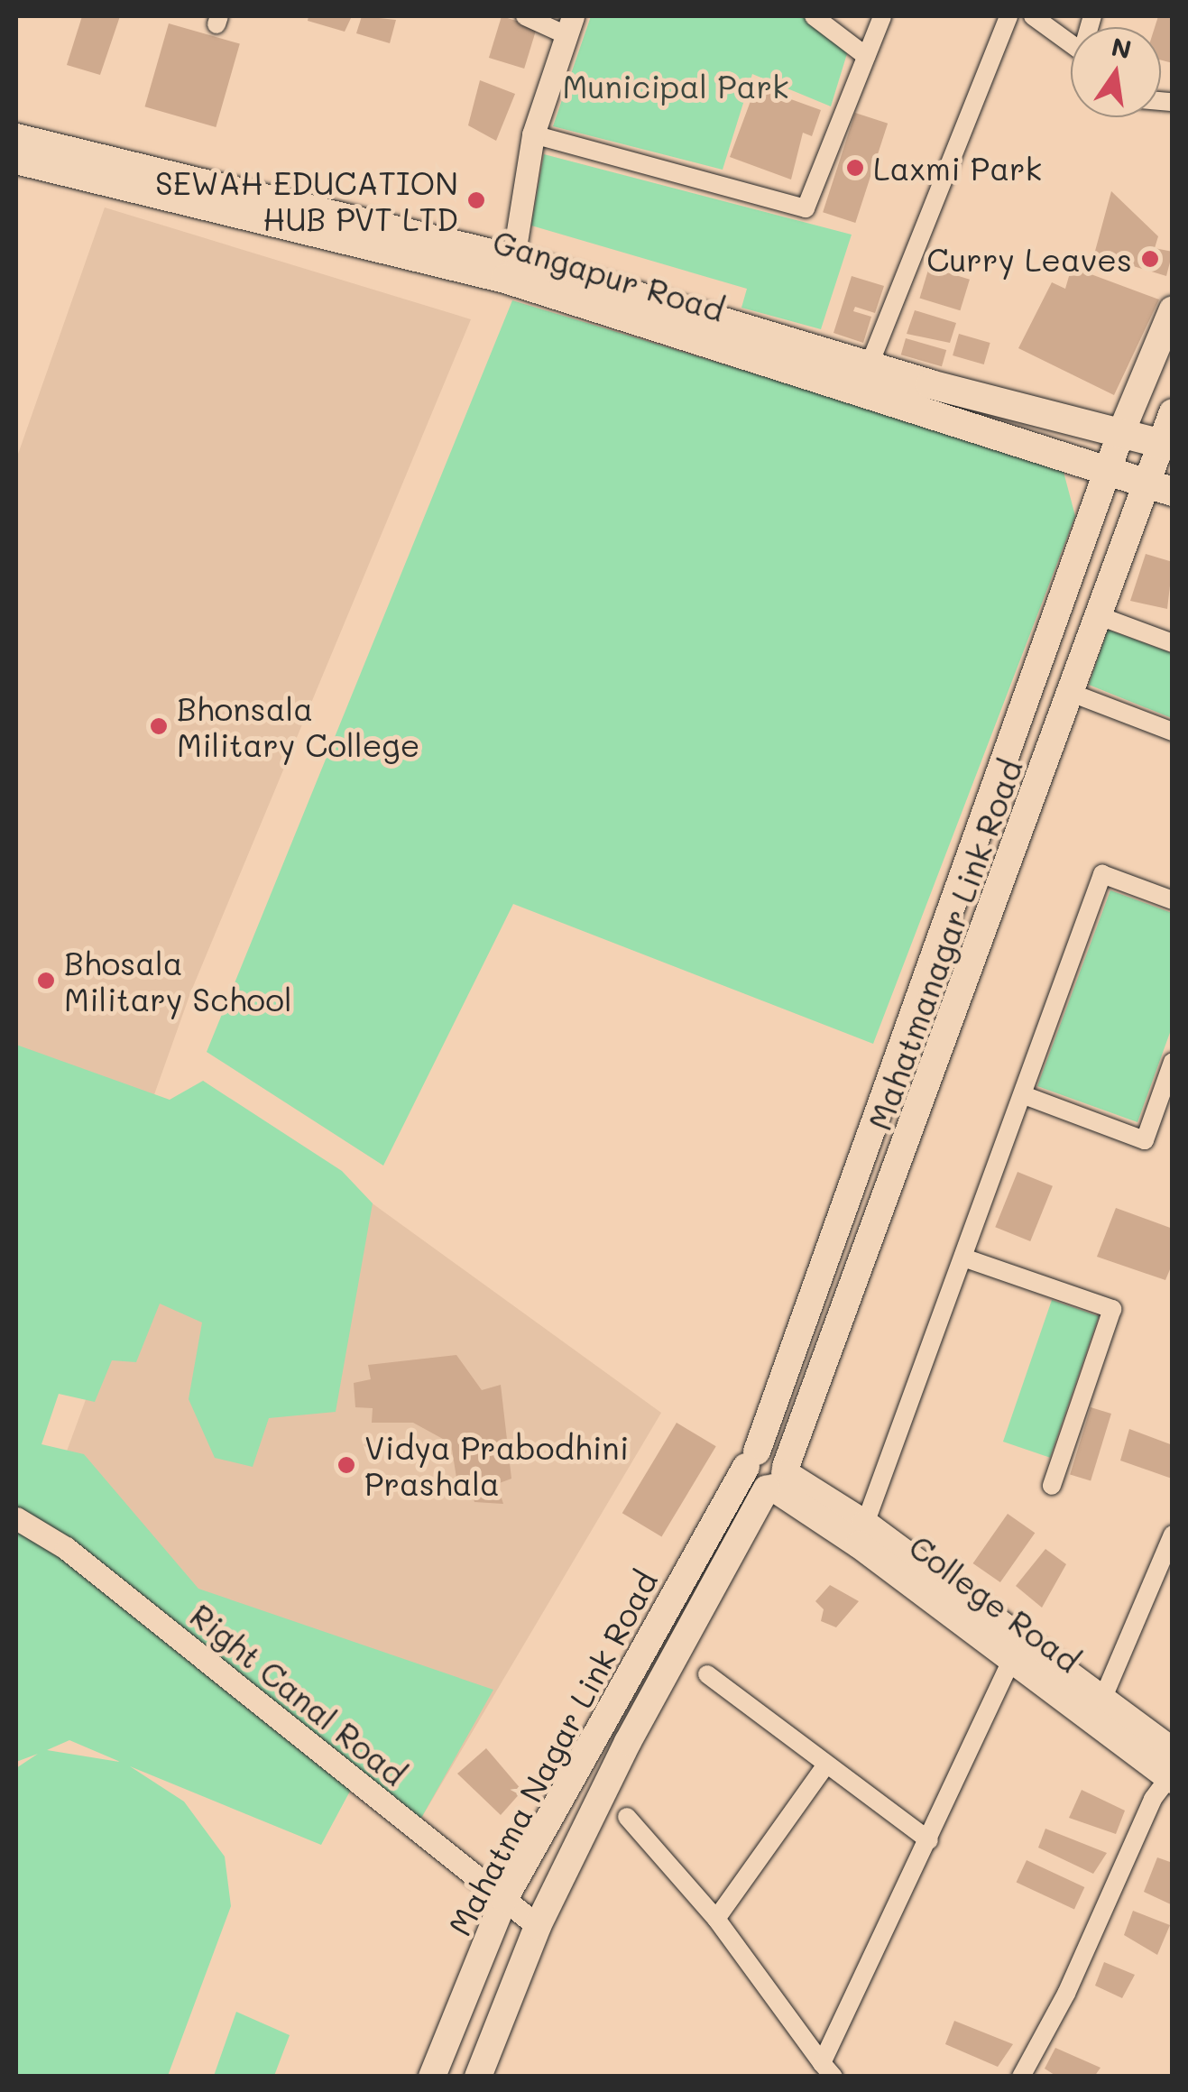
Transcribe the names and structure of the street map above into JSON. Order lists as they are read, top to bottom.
{
  "streets": {
    "main road": [
      "Gangapur Road",
      "Mahatmanagar Link Road",
      "College Road",
      "Mahatma Nagar Link Road"
    ],
    "street": ["Right Canal Road"]
  },
  "crossings": [
    ["Gangapur Road", "Mahatmanagar Link Road"],
    ["Mahatmanagar Link Road", "College Road"],
    ["Mahatmanagar Link Road", "Mahatma Nagar Link Road"],
    ["College Road", "Mahatma Nagar Link Road"],
    ["Right Canal Road", "Mahatma Nagar Link Road"]
  ],
  "parks": ["Municipal Park"],
  "places": [
    "Laxmi Park",
    "SEWAH EDUCATION HUB PVT LTD",
    "Curry Leaves",
    "Bhonsala Military College",
    "Bhosala Military School",
    "Vidya Prabodhini Prashala"
  ],
  "north": "top"
}
